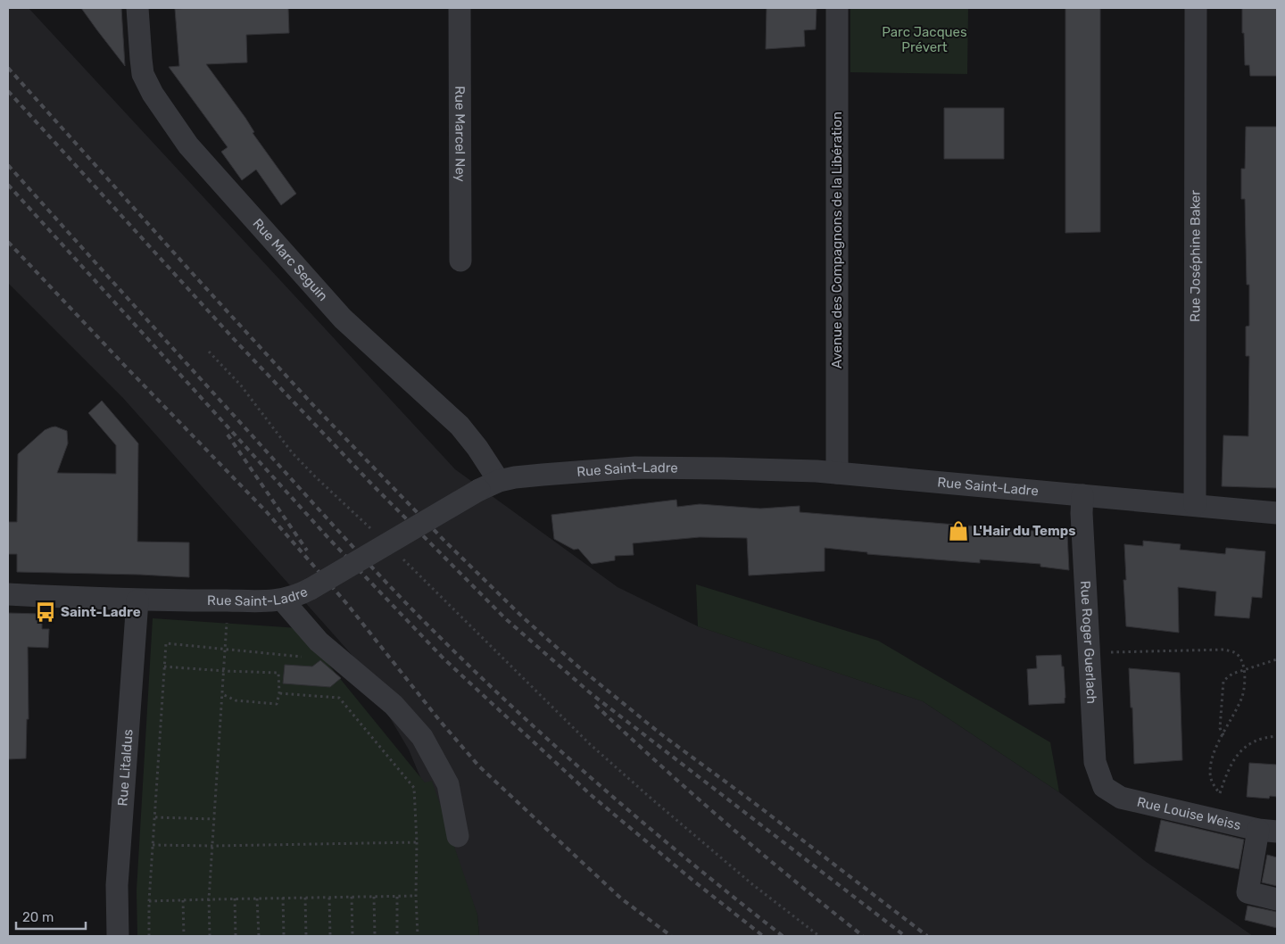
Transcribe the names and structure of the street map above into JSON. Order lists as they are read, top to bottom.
{
  "streets": {
    "street": [
      "Rue Marcel Ney",
      "Avenue des Compagnons de la Libération",
      "Rue Joséphine Baker",
      "Rue Marc Seguin",
      "Rue Saint-Ladre",
      "Rue Roger Guerlach",
      "Rue Litaldus",
      "Rue Louise Weiss"
    ]
  },
  "crossings": [
    ["Avenue des Compagnons de la Libération", "Rue Saint-Ladre"],
    ["Rue Joséphine Baker", "Rue Saint-Ladre"],
    ["Rue Marc Seguin", "Rue Saint-Ladre"],
    ["Rue Saint-Ladre", "Rue Roger Guerlach"],
    ["Rue Saint-Ladre", "Rue Litaldus"],
    ["Rue Roger Guerlach", "Rue Louise Weiss"]
  ],
  "parks": ["Parc Jacques Prévert"],
  "places": {
    "shop": ["L'Hair du Temps"],
    "bus stop": ["Saint-Ladre"]
  },
  "scale_bar": "20 m"
}
